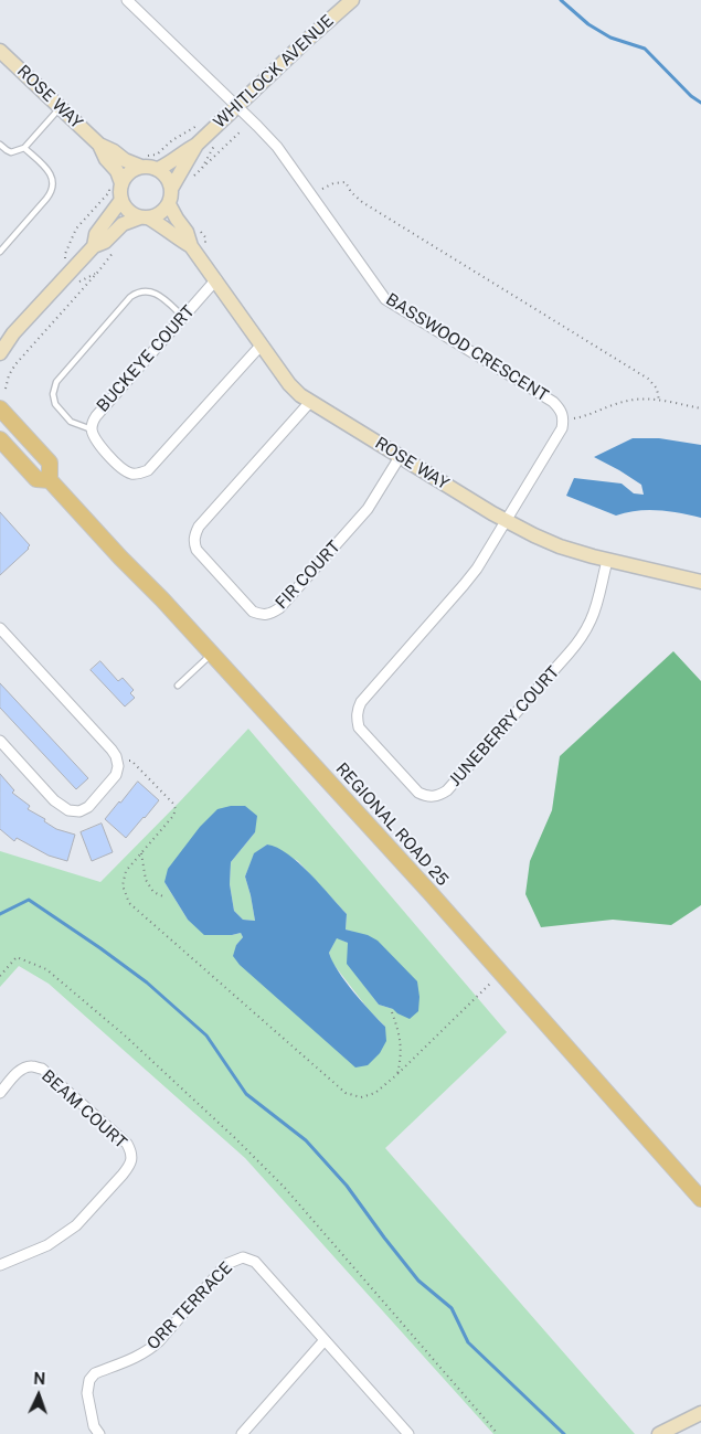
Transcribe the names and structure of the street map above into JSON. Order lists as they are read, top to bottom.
{
  "streets": {
    "main road": ["REGIONAL ROAD 25"],
    "street": [
      "WHITLOCK AVENUE",
      "ROSE WAY",
      "BASSWOOD CRESCENT",
      "BUCKEYE COURT",
      "FIR COURT",
      "JUNEBERRY COURT",
      "BEAM COURT",
      "ORR TERRACE"
    ]
  },
  "crossings": [
    ["WHITLOCK AVENUE", "ROSE WAY"],
    ["WHITLOCK AVENUE", "BASSWOOD CRESCENT"],
    ["ROSE WAY", "BUCKEYE COURT"],
    ["ROSE WAY", "FIR COURT"],
    ["ROSE WAY", "JUNEBERRY COURT"]
  ],
  "north": "top"
}
